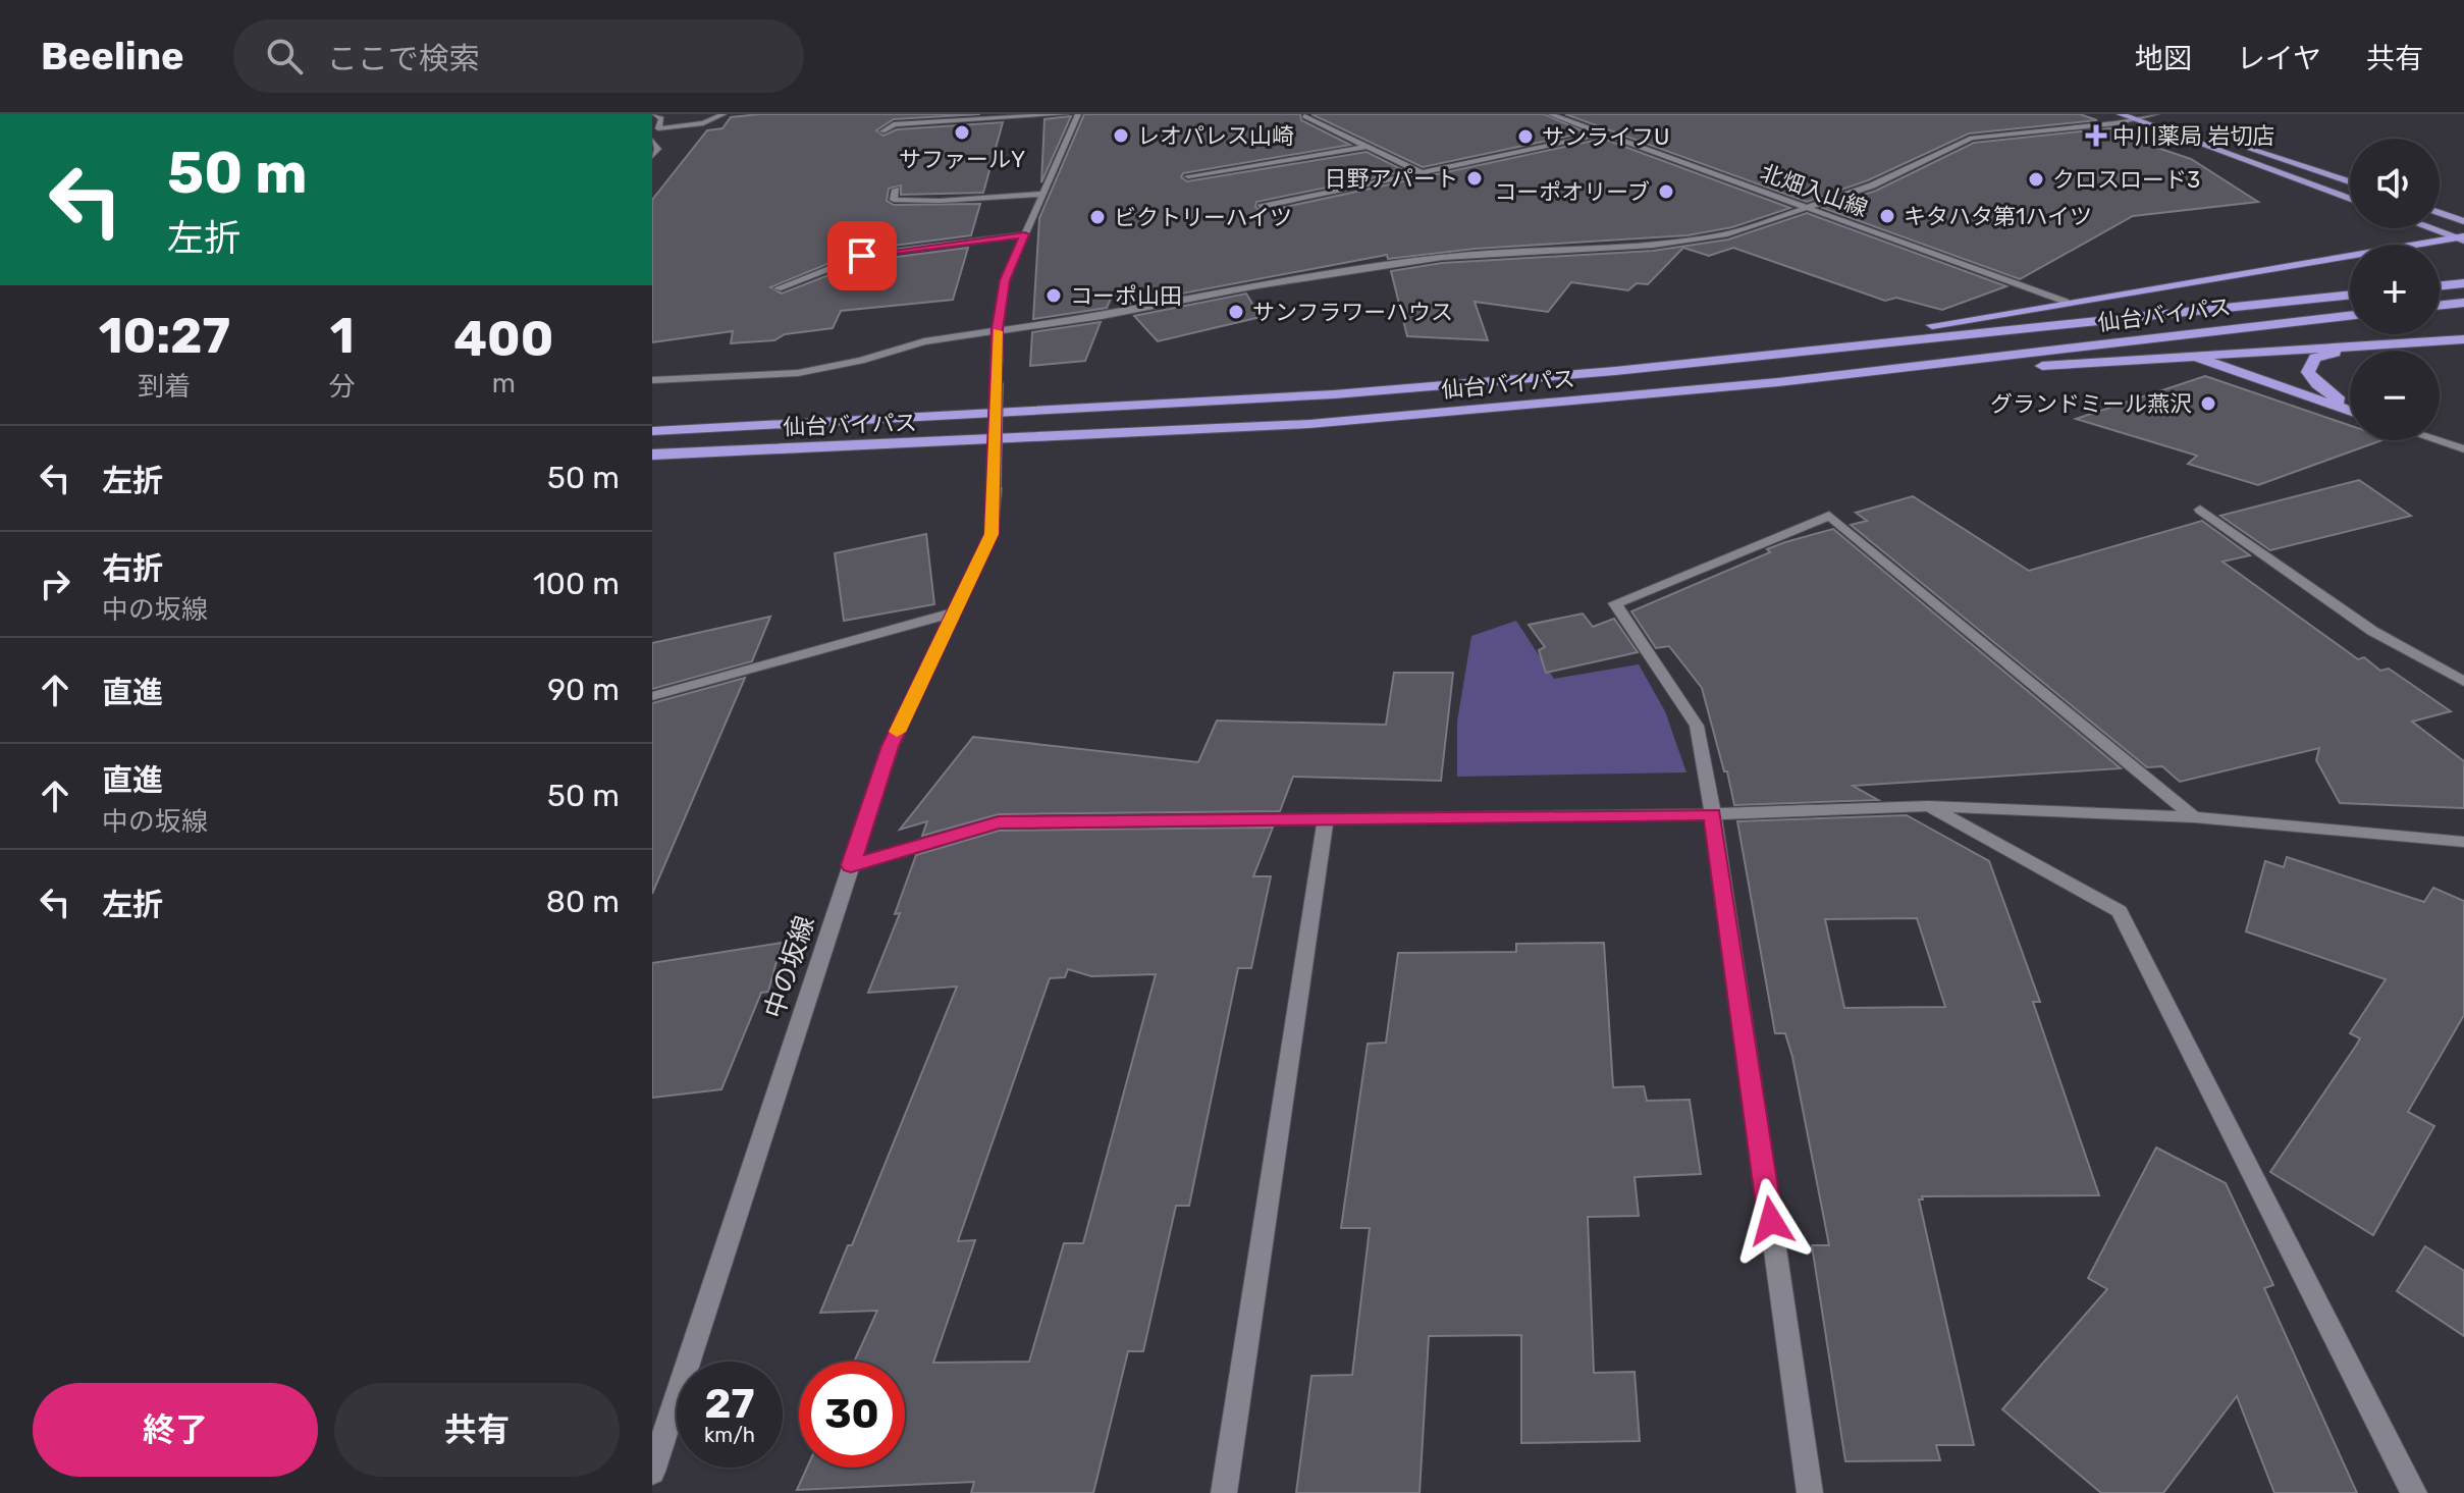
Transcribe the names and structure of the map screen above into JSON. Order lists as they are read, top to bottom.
{
  "streets": {
    "highway": ["仙台バイパス"],
    "street": ["北畑入山線", "中の坂線"]
  },
  "places": {
    "other": [
      "サファールY",
      "レオパレス山崎",
      "サンライフU",
      "日野アパート",
      "クロスロード3",
      "コーポオリーブ",
      "キタハタ第1ハイツ",
      "ビクトリーハイツ",
      "コーポ山田",
      "サンフラワーハウス",
      "グランドミール燕沢"
    ],
    "health": ["中川薬局 岩切店"]
  },
  "page": {
    "header": "Beeline",
    "search": "ここで検索",
    "nav": ["地図", "レイヤ", "共有"],
    "turn": ["50 m", "左折"],
    "map_buttons": ["+", "−"],
    "eta": [
      "10:27",
      "到着",
      "1",
      "分",
      "400",
      "m"
    ],
    "list": [
      {
        "name": "左折",
        "value": "50 m"
      },
      {
        "name": "右折",
        "note": "中の坂線",
        "value": "100 m"
      },
      {
        "name": "直進",
        "value": "90 m"
      },
      {
        "name": "直進",
        "note": "中の坂線",
        "value": "50 m"
      },
      {
        "name": "左折",
        "value": "80 m"
      }
    ],
    "speed": "27 km/h",
    "limit": "30",
    "buttons": ["終了", "共有"]
  }
}
